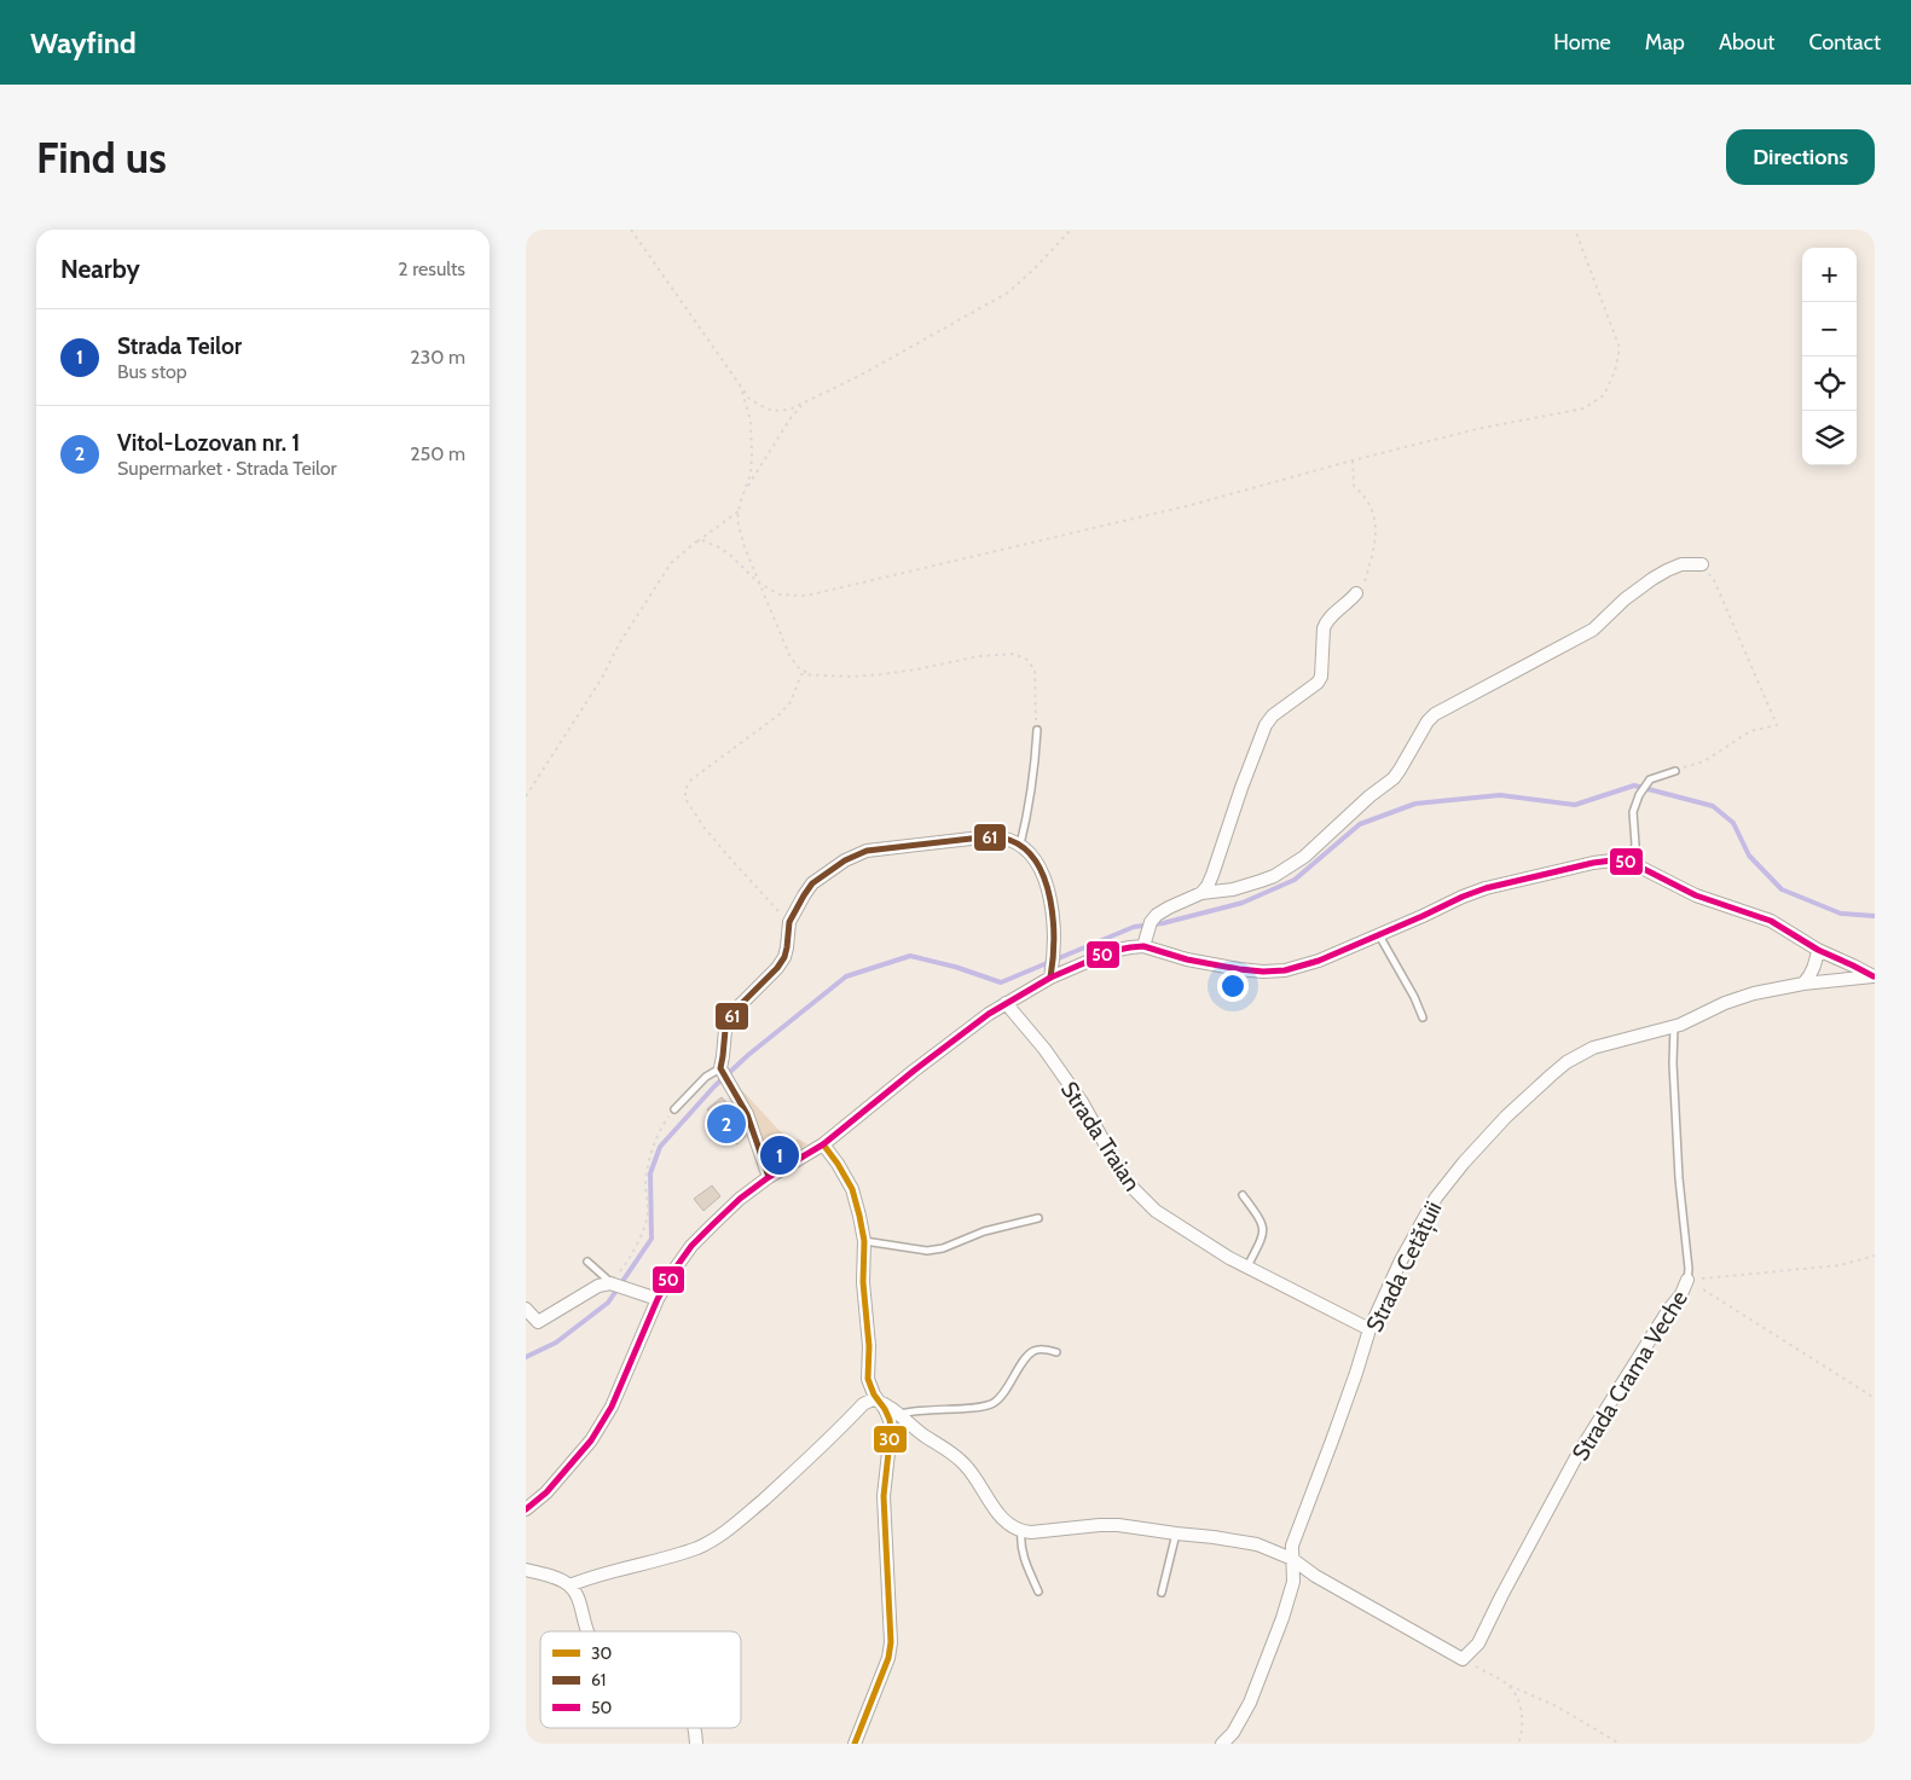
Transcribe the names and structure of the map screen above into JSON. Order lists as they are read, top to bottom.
{
  "streets": {
    "street": ["Strada Traian", "Strada Cetățuii", "Strada Crama Veche"]
  },
  "crossings": [
    ["Strada Traian", "Strada Cetățuii"],
    ["Strada Cetățuii", "Strada Crama Veche"]
  ],
  "lines": ["transit line 61", "transit line 50", "transit line 30"],
  "legend": ["30", "61", "50"],
  "page": {
    "header": "Wayfind",
    "nav": [
      "Home",
      "Map",
      "About",
      "Contact"
    ],
    "buttons": "Directions",
    "title": "Find us",
    "heading": ["Nearby", "2 results"],
    "map_buttons": ["+", "−"],
    "list": [
      {
        "mark": "1",
        "name": "Strada Teilor",
        "note": "Bus stop",
        "value": "230 m"
      },
      {
        "mark": "2",
        "name": "Vitol-Lozovan nr. 1",
        "note": "Supermarket · Strada Teilor",
        "value": "250 m"
      }
    ],
    "pins": ["2", "1"]
  }
}
